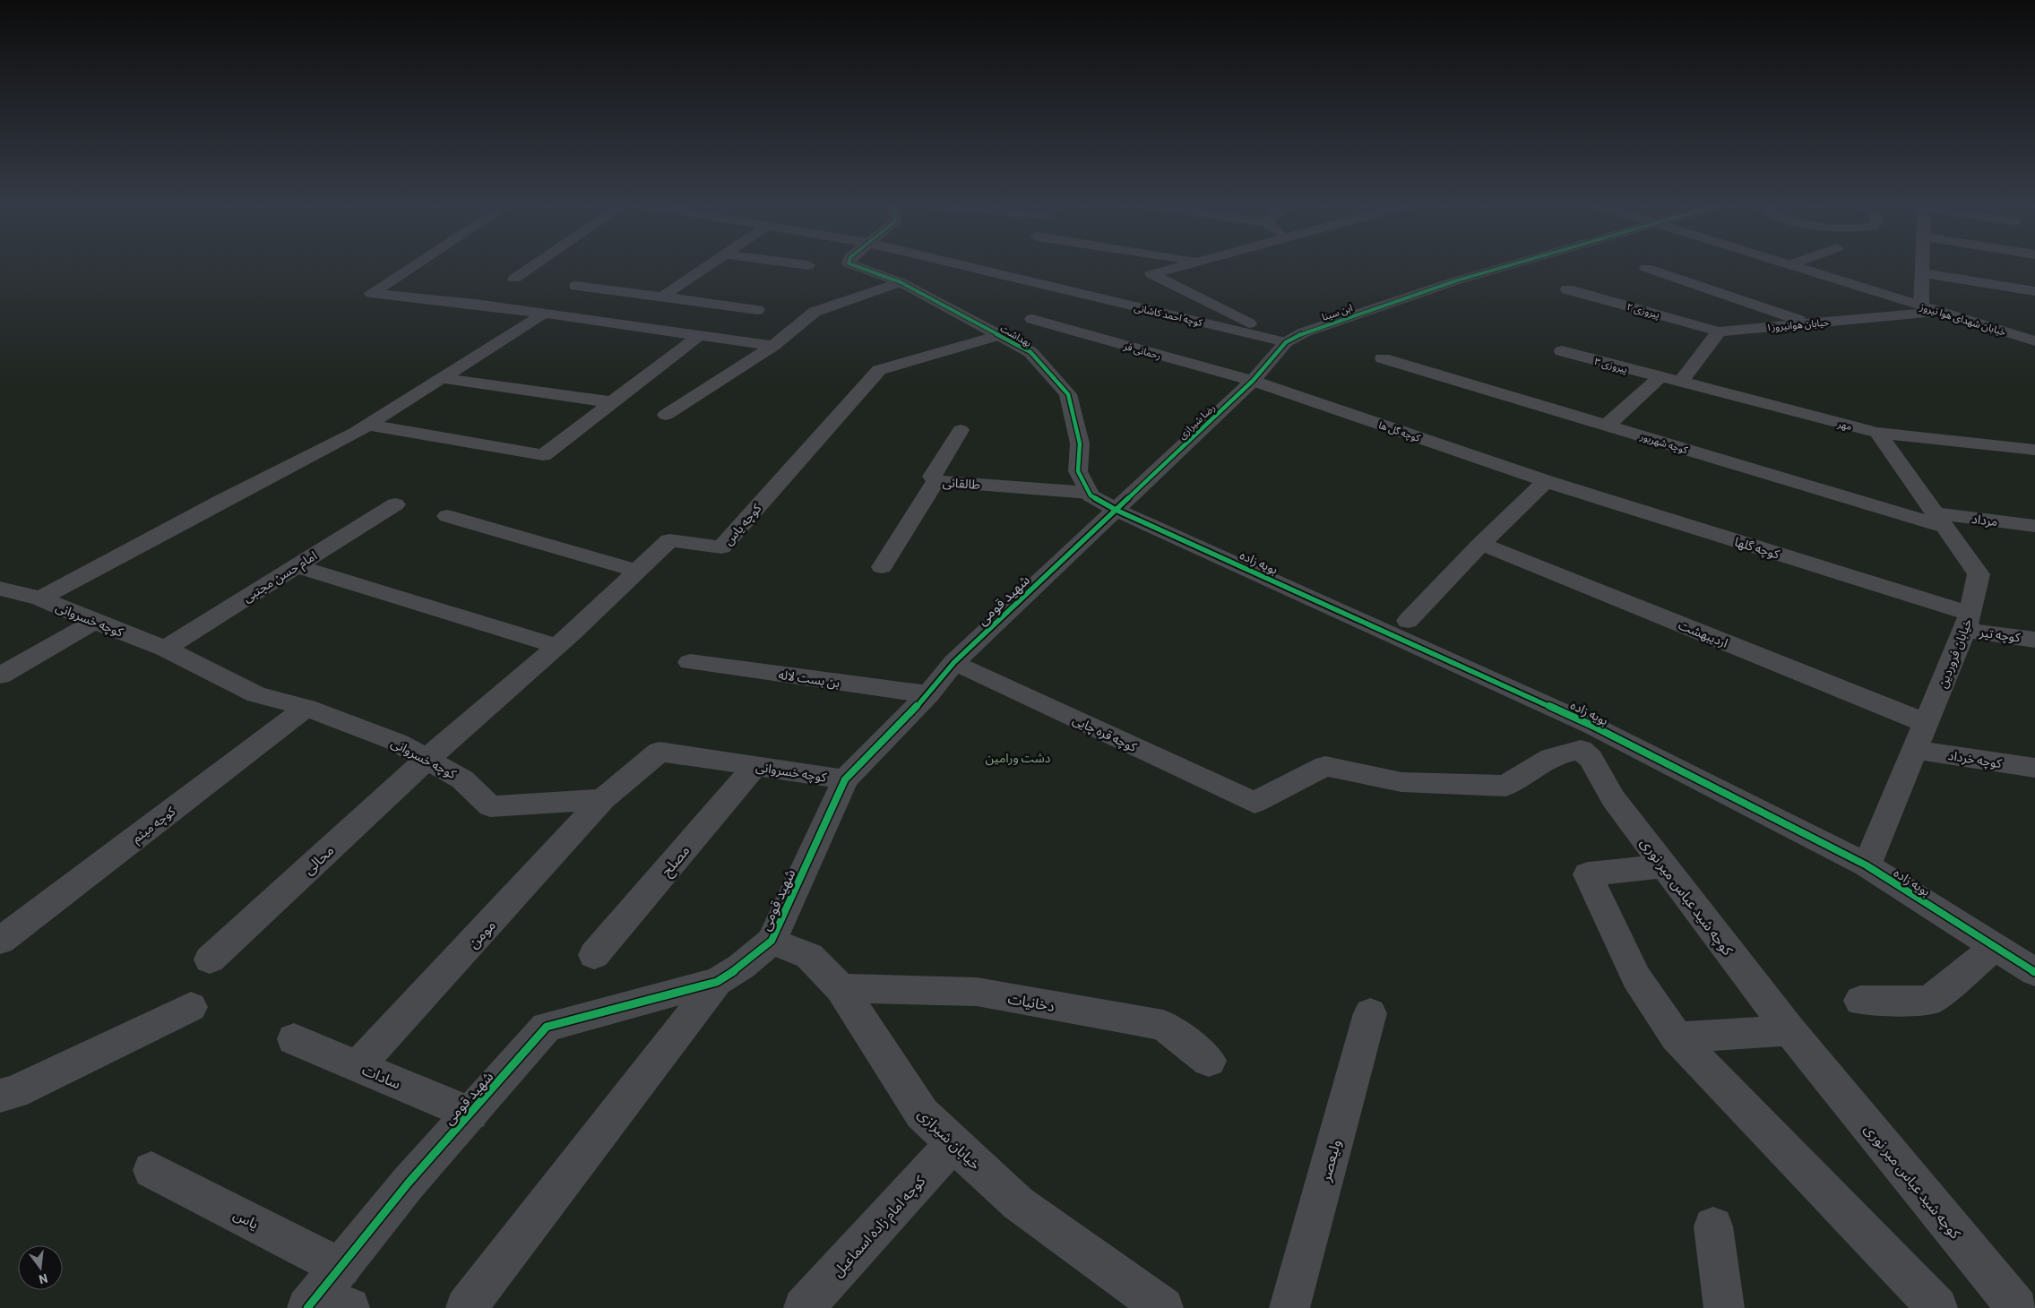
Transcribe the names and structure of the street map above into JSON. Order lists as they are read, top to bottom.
{
  "streets": {
    "main road": ["خیابان شهدای هوا نیروز"],
    "street": [
      "پیروزی ۲",
      "ابن سینا",
      "کوچه احمد کاشانی",
      "حیابان هوانیروز۱",
      "بهداشت",
      "رحمانی فر",
      "پیروزی ۳",
      "رضا شیرازی",
      "مهر",
      "کوچه گل ها",
      "کوچه شهریور",
      "طالقانی",
      "مرداد",
      "کوچه یاس",
      "کوچه گلها",
      "بویه زاده",
      "امام حسن مجتبی",
      "شهید قومی",
      "کوچه خسروانی",
      "اردیبهشت",
      "کوچه تیر",
      "خیابان فروردین",
      "بن بست لاله",
      "کوچه قره چایی",
      "کوچه خرداد",
      "کوچه میثم",
      "محالی",
      "مصلح",
      "کوچه شید عباس میر نوری",
      "مومن",
      "دخانیات",
      "سادات",
      "خیابان شیرازی",
      "ولیعصر",
      "یاس",
      "کوچه امام زاده اسماعیل"
    ]
  },
  "crossings": [
    ["پیروزی ۲", "حیابان هوانیروز۱"],
    ["ابن سینا", "کوچه احمد کاشانی"],
    ["ابن سینا", "رضا شیرازی"],
    ["کوچه احمد کاشانی", "رضا شیرازی"],
    ["خیابان شهدای هوا نیروز", "حیابان هوانیروز۱"],
    ["بهداشت", "رضا شیرازی"],
    ["بهداشت", "طالقانی"],
    ["بهداشت", "کوچه یاس"],
    ["بهداشت", "بویه زاده"],
    ["بهداشت", "شهید قومی"],
    ["رحمانی فر", "رضا شیرازی"],
    ["رحمانی فر", "کوچه گل ها"],
    ["پیروزی ۳", "مهر"],
    ["رضا شیرازی", "کوچه گل ها"],
    ["رضا شیرازی", "بویه زاده"],
    ["رضا شیرازی", "شهید قومی"],
    ["مهر", "خیابان فروردین"],
    ["کوچه گل ها", "کوچه گلها"],
    ["کوچه شهریور", "مرداد"],
    ["کوچه شهریور", "خیابان فروردین"],
    ["مرداد", "خیابان فروردین"],
    ["کوچه یاس", "کوچه خسروانی"],
    ["کوچه یاس", "محالی"],
    ["کوچه گلها", "کوچه تیر"],
    ["کوچه گلها", "خیابان فروردین"],
    ["بویه زاده", "شهید قومی"],
    ["بویه زاده", "خیابان فروردین"],
    ["بویه زاده", "کوچه قره چایی"],
    ["بویه زاده", "کوچه شید عباس میر نوری"],
    ["امام حسن مجتبی", "کوچه خسروانی"],
    ["شهید قومی", "کوچه خسروانی"],
    ["شهید قومی", "بن بست لاله"],
    ["شهید قومی", "کوچه قره چایی"],
    ["شهید قومی", "سادات"],
    ["شهید قومی", "خیابان شیرازی"],
    ["شهید قومی", "یاس"],
    ["کوچه خسروانی", "کوچه میثم"],
    ["کوچه خسروانی", "محالی"],
    ["کوچه خسروانی", "مصلح"],
    ["کوچه خسروانی", "مومن"],
    ["اردیبهشت", "خیابان فروردین"],
    ["کوچه تیر", "خیابان فروردین"],
    ["خیابان فروردین", "کوچه خرداد"],
    ["کوچه قره چایی", "کوچه شید عباس میر نوری"],
    ["مومن", "سادات"],
    ["دخانیات", "خیابان شیرازی"],
    ["خیابان شیرازی", "کوچه امام زاده اسماعیل"]
  ],
  "parks": ["دشت ورامین"],
  "north": "bottom"
}
